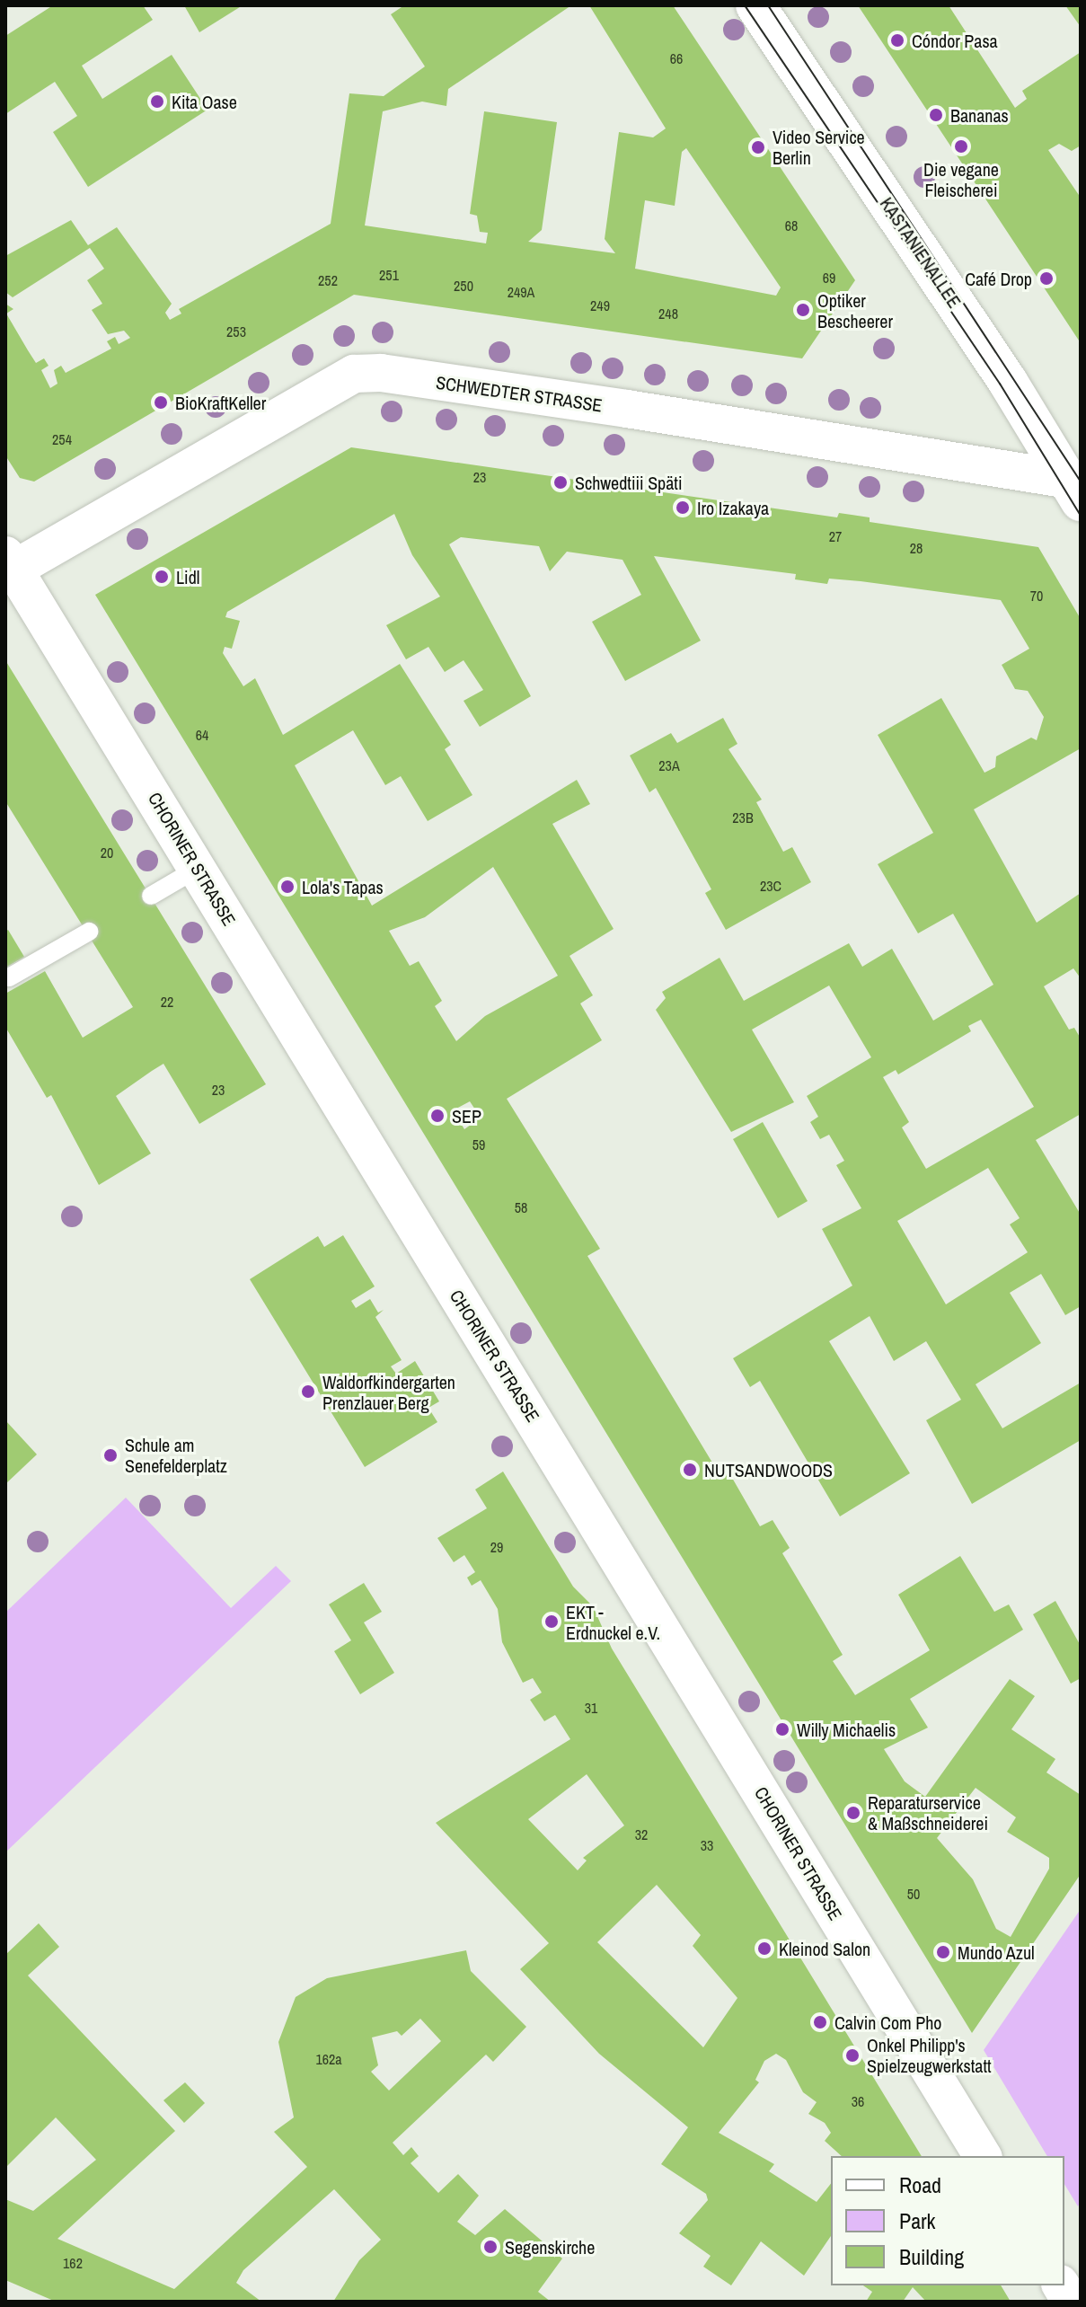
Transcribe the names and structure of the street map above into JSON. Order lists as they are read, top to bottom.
{
  "streets": {
    "street": ["KASTANIENALLEE", "SCHWEDTER STRASSE", "CHORINER STRASSE"]
  },
  "crossings": [
    ["KASTANIENALLEE", "SCHWEDTER STRASSE"],
    ["SCHWEDTER STRASSE", "CHORINER STRASSE"]
  ],
  "places": [
    "Cóndor Pasa",
    "Kita Oase",
    "Bananas",
    "Die vegane Fleischerei",
    "Video Service Berlin",
    "Café Drop",
    "Optiker Bescheerer",
    "BioKraftKeller",
    "Schwedtiii Späti",
    "Iro Izakaya",
    "Lidl",
    "Lola's Tapas",
    "SEP",
    "Waldorfkindergarten Prenzlauer Berg",
    "Schule am Senefelderplatz",
    "NUTSANDWOODS",
    "EKT - Erdnuckel e.V.",
    "Willy Michaelis",
    "Reparaturservice & Maßschneiderei",
    "Kleinod Salon",
    "Mundo Azul",
    "Calvin Com Pho",
    "Onkel Philipp's Spielzeugwerkstatt",
    "Segenskirche"
  ],
  "house_numbers": [
    "66",
    "68",
    "251",
    "69",
    "252",
    "250",
    "249A",
    "249",
    "248",
    "253",
    "254",
    "23",
    "27",
    "28",
    "70",
    "64",
    "23A",
    "23B",
    "20",
    "23C",
    "22",
    "23",
    "59",
    "58",
    "29",
    "31",
    "32",
    "33",
    "50",
    "162a",
    "36",
    "162"
  ],
  "legend": ["Road", "Park", "Building"]
}
